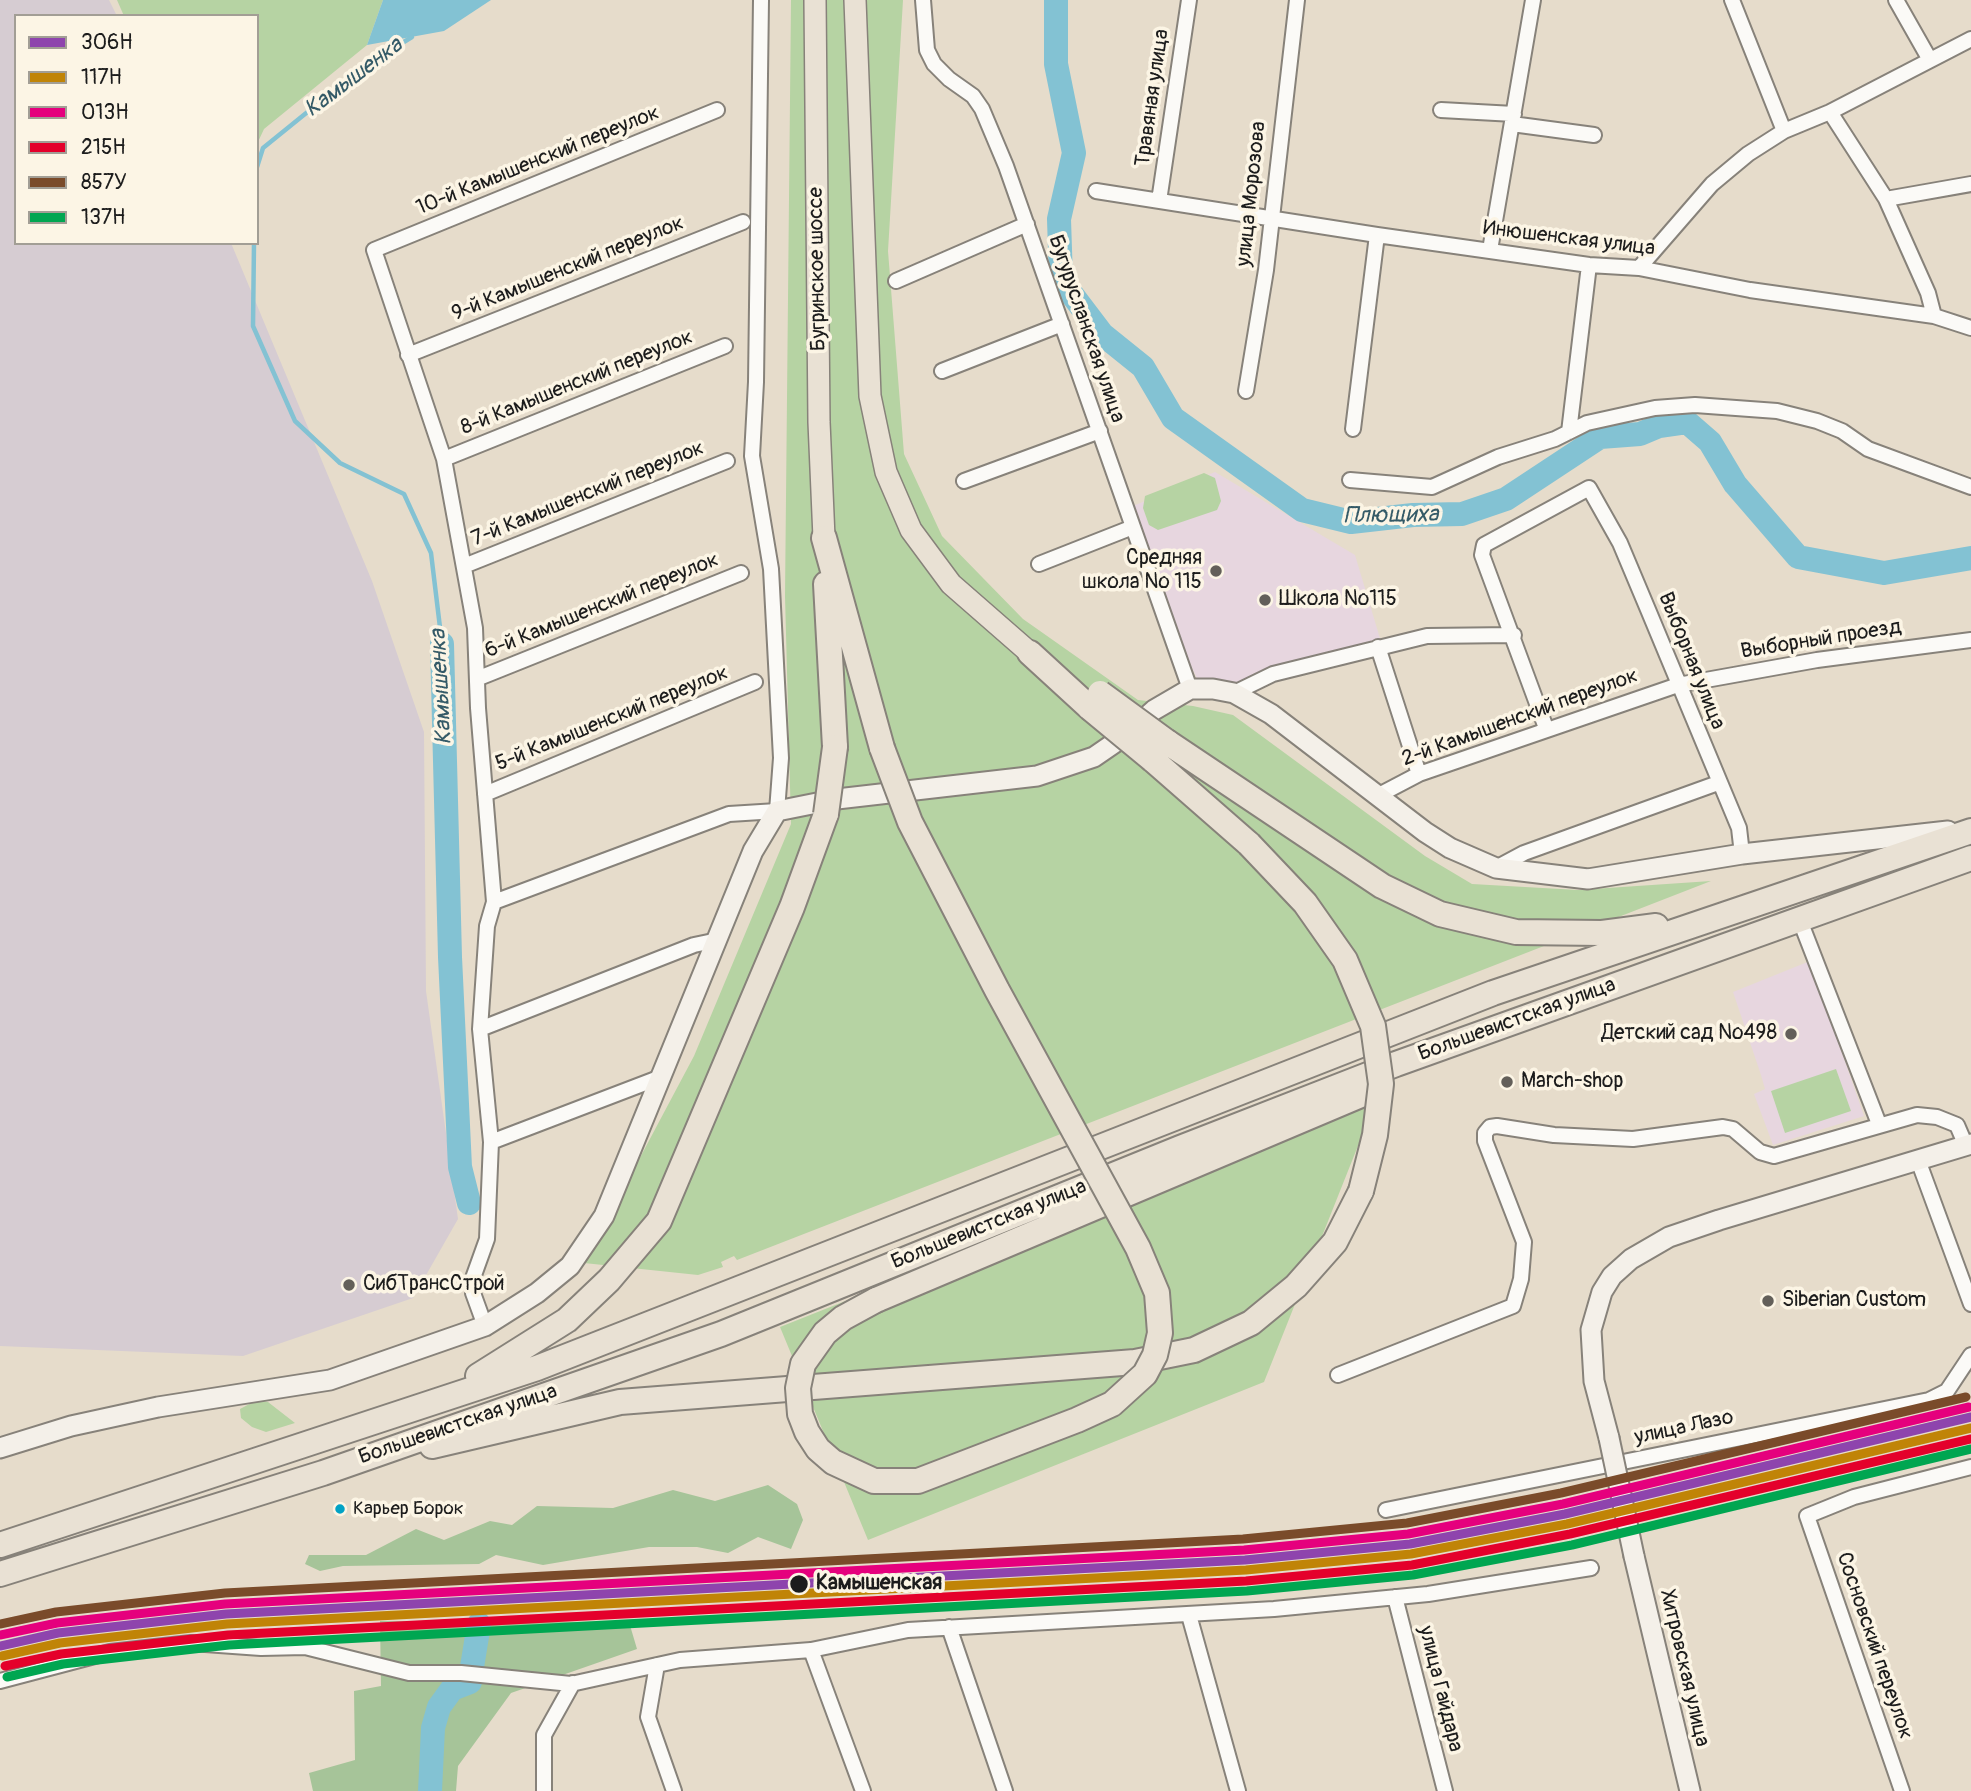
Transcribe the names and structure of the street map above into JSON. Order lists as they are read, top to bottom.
{
  "streets": {
    "highway": ["Большевистская улица"],
    "main road": ["Бугринское шоссе"],
    "street": [
      "Травяная улица",
      "10-й Камышенский переулок",
      "улица Морозова",
      "Инюшенская улица",
      "9-й Камышенский переулок",
      "Бугурусланская улица",
      "8-й Камышенский переулок",
      "7-й Камышенский переулок",
      "6-й Камышенский переулок",
      "Выборный проезд",
      "Выборная улица",
      "2-й Камышенский переулок",
      "5-й Камышенский переулок",
      "улица Лазо",
      "Сосновский переулок",
      "Хитровская улица",
      "улица Гайдара"
    ]
  },
  "crossings": [
    ["Травяная улица", "Инюшенская улица"],
    ["10-й Камышенский переулок", "9-й Камышенский переулок"],
    ["улица Морозова", "Инюшенская улица"],
    ["Выборный проезд", "Выборная улица"],
    ["Выборный проезд", "2-й Камышенский переулок"],
    ["Выборная улица", "2-й Камышенский переулок"]
  ],
  "water": ["Камышенка", "Плющиха"],
  "places": [
    "Средняя школа № 115",
    "Школа №115",
    "Детский сад №498",
    "March-shop",
    "СибТрансСтрой",
    "Siberian Custom",
    "Карьер Борок",
    "Камышенская"
  ],
  "lines": [
    "transit line 857У",
    "transit line 013Н",
    "transit line 306Н",
    "transit line 117Н",
    "transit line 215Н",
    "transit line 137Н"
  ],
  "legend": [
    "306Н",
    "117Н",
    "013Н",
    "215Н",
    "857У",
    "137Н"
  ]
}
